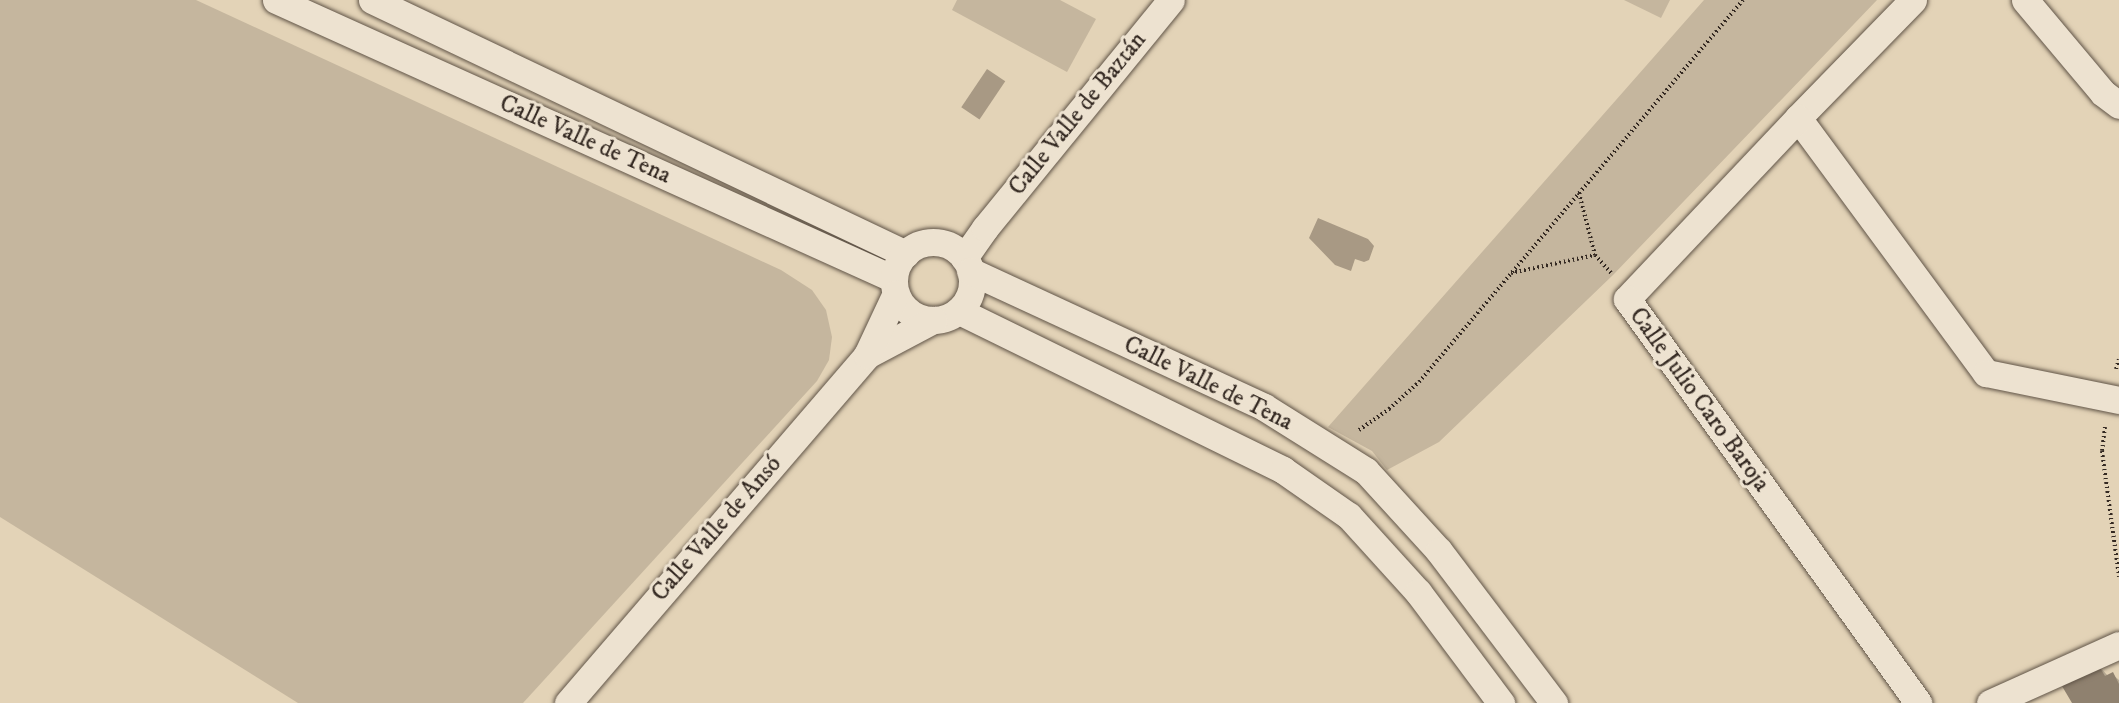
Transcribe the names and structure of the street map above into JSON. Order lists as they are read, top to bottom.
{
  "streets": {
    "street": [
      "Calle Valle de Baztán",
      "Calle Valle de Tena",
      "Calle Julio Caro Baroja",
      "Calle Valle de Ansó"
    ]
  },
  "crossings": [
    ["Calle Valle de Baztán", "Calle Valle de Tena"],
    ["Calle Valle de Baztán", "Calle Valle de Ansó"],
    ["Calle Valle de Tena", "Calle Valle de Ansó"]
  ]
}
